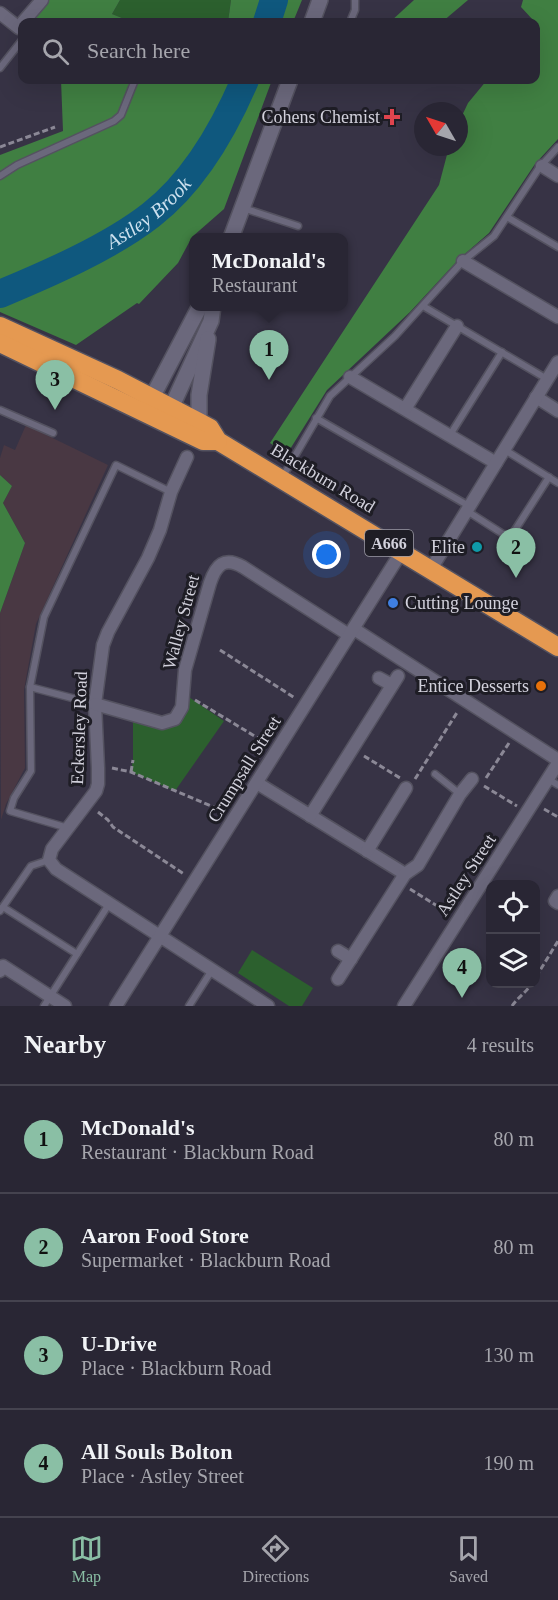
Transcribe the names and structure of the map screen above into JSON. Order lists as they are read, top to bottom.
{
  "streets": {
    "highway": ["Blackburn Road", "A666"],
    "street": [
      "Walley Street",
      "Eckersley Road",
      "Crumpsall Street",
      "Astley Street"
    ]
  },
  "crossings": [
    ["Blackburn Road", "Crumpsall Street"],
    ["Walley Street", "Eckersley Road"],
    ["Walley Street", "Crumpsall Street"],
    ["Walley Street", "Astley Street"]
  ],
  "water": ["Astley Brook"],
  "places": {
    "health": ["Cohens Chemist"],
    "other": ["Elite", "Cutting Lounge", "Entice Desserts"]
  },
  "north": "top left",
  "page": {
    "search": "Search here",
    "popup": ["McDonald's", "Restaurant"],
    "pins": [
      "1",
      "3",
      "2",
      "4"
    ],
    "heading": ["Nearby", "4 results"],
    "list": [
      {
        "mark": "1",
        "name": "McDonald's",
        "note": "Restaurant · Blackburn Road",
        "value": "80 m"
      },
      {
        "mark": "2",
        "name": "Aaron Food Store",
        "note": "Supermarket · Blackburn Road",
        "value": "80 m"
      },
      {
        "mark": "3",
        "name": "U-Drive",
        "note": "Place · Blackburn Road",
        "value": "130 m"
      },
      {
        "mark": "4",
        "name": "All Souls Bolton",
        "note": "Place · Astley Street",
        "value": "190 m"
      }
    ],
    "nav": ["Map", "Directions", "Saved"]
  }
}
